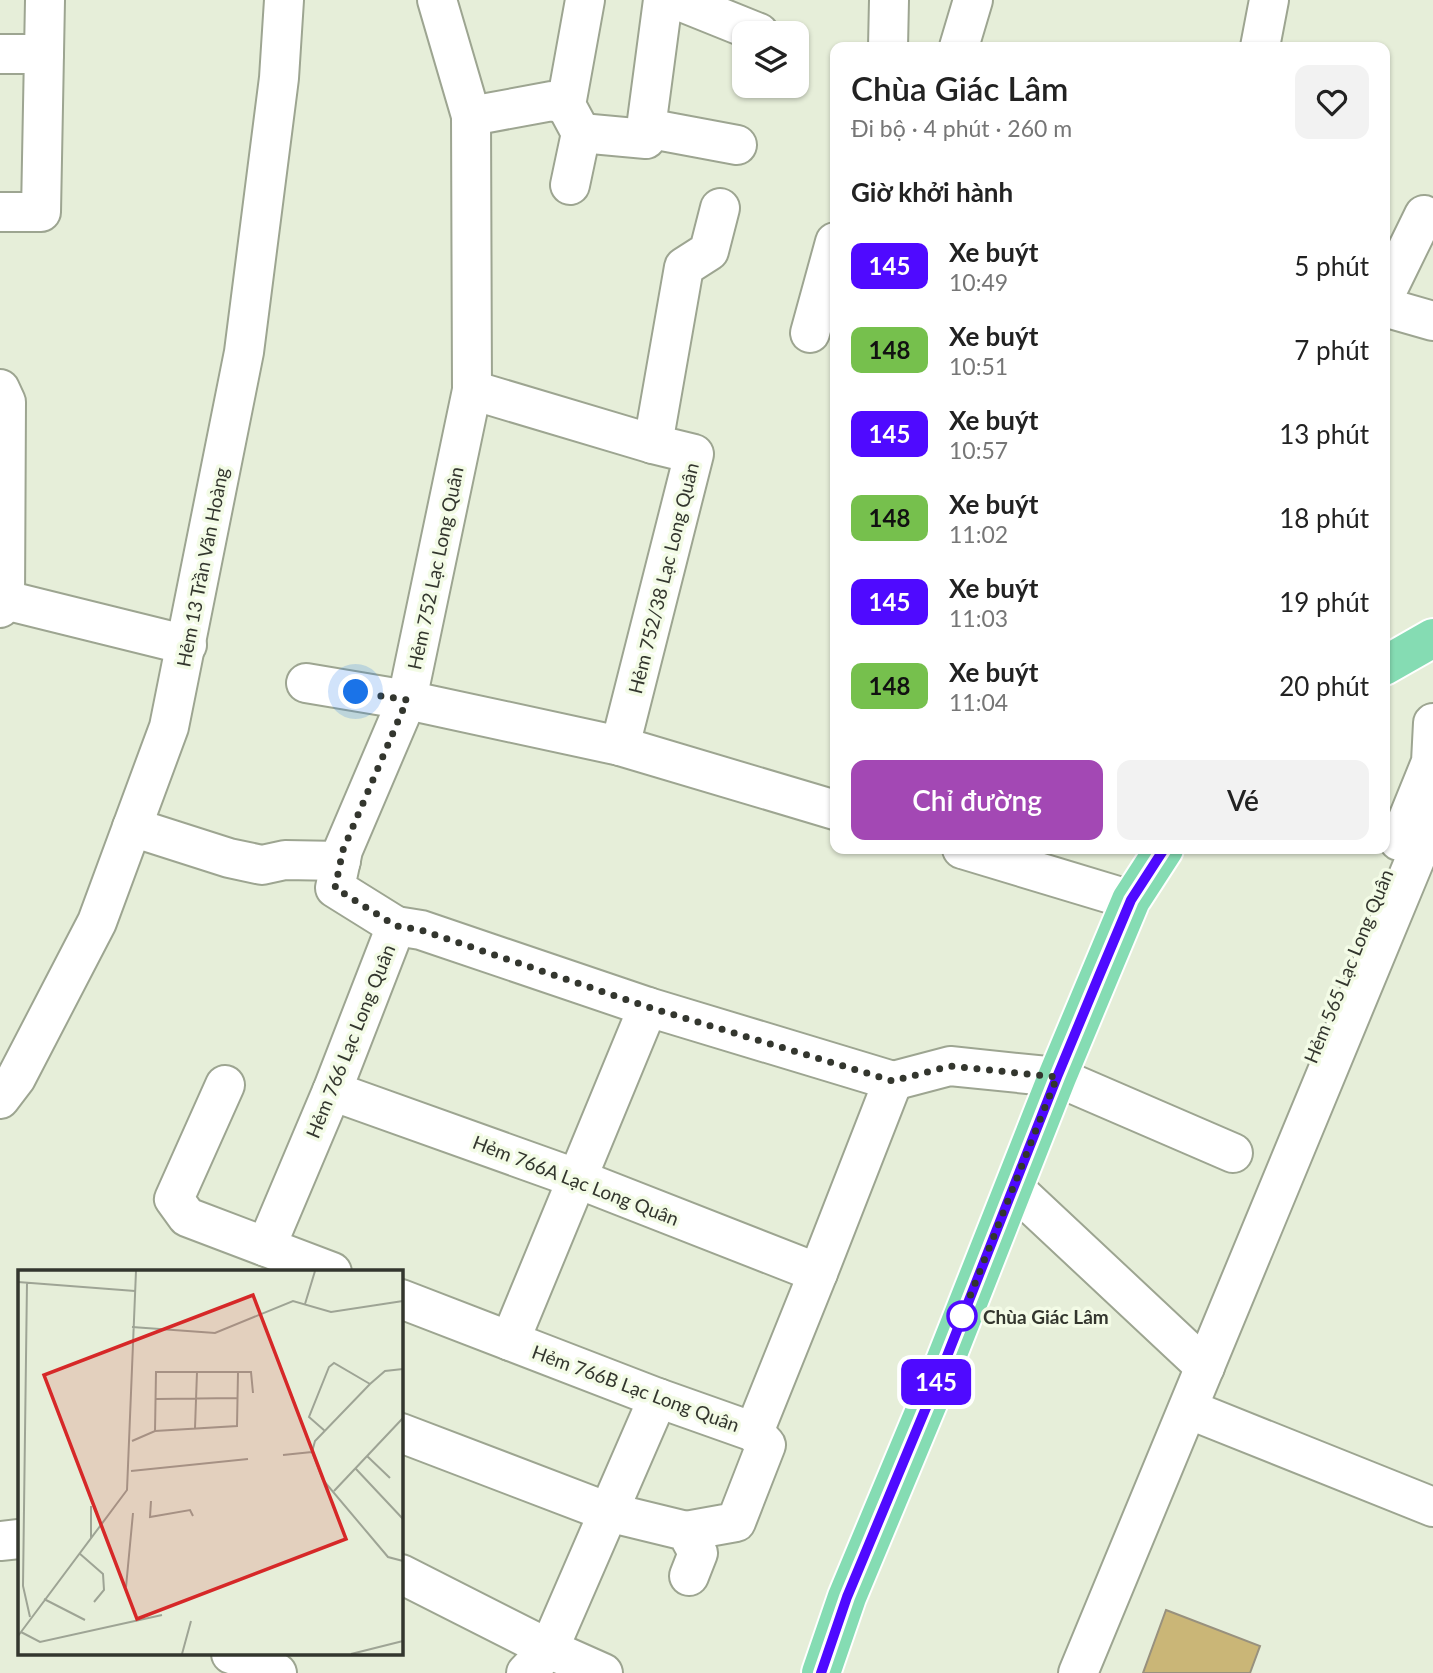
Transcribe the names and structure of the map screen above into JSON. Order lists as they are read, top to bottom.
{
  "streets": {
    "street": [
      "Hẻm 13 Trần Văn Hoàng",
      "Hẻm 752 Lạc Long Quân",
      "Hẻm 752/38 Lạc Long Quân",
      "Hẻm 565 Lạc Long Quân",
      "Hẻm 766 Lạc Long Quân",
      "Hẻm 766A Lạc Long Quân",
      "Hẻm 766B Lạc Long Quân"
    ]
  },
  "crossings": [
    ["Hẻm 766 Lạc Long Quân", "Hẻm 766A Lạc Long Quân"],
    ["Hẻm 766 Lạc Long Quân", "Hẻm 766B Lạc Long Quân"],
    ["Hẻm 766A Lạc Long Quân", "Hẻm 766B Lạc Long Quân"]
  ],
  "places": ["Chùa Giác Lâm"],
  "lines": ["bus line 145"],
  "page": {
    "on_map": "145",
    "heading": [
      ["Chùa Giác Lâm", "Đi bộ · 4 phút · 260 m"],
      "Giờ khởi hành"
    ],
    "list": [
      {
        "mark": "145",
        "name": "Xe buýt",
        "note": "10:49",
        "value": "5 phút"
      },
      {
        "mark": "148",
        "name": "Xe buýt",
        "note": "10:51",
        "value": "7 phút"
      },
      {
        "mark": "145",
        "name": "Xe buýt",
        "note": "10:57",
        "value": "13 phút"
      },
      {
        "mark": "148",
        "name": "Xe buýt",
        "note": "11:02",
        "value": "18 phút"
      },
      {
        "mark": "145",
        "name": "Xe buýt",
        "note": "11:03",
        "value": "19 phút"
      },
      {
        "mark": "148",
        "name": "Xe buýt",
        "note": "11:04",
        "value": "20 phút"
      }
    ],
    "buttons": ["Chỉ đường", "Vé"]
  }
}
